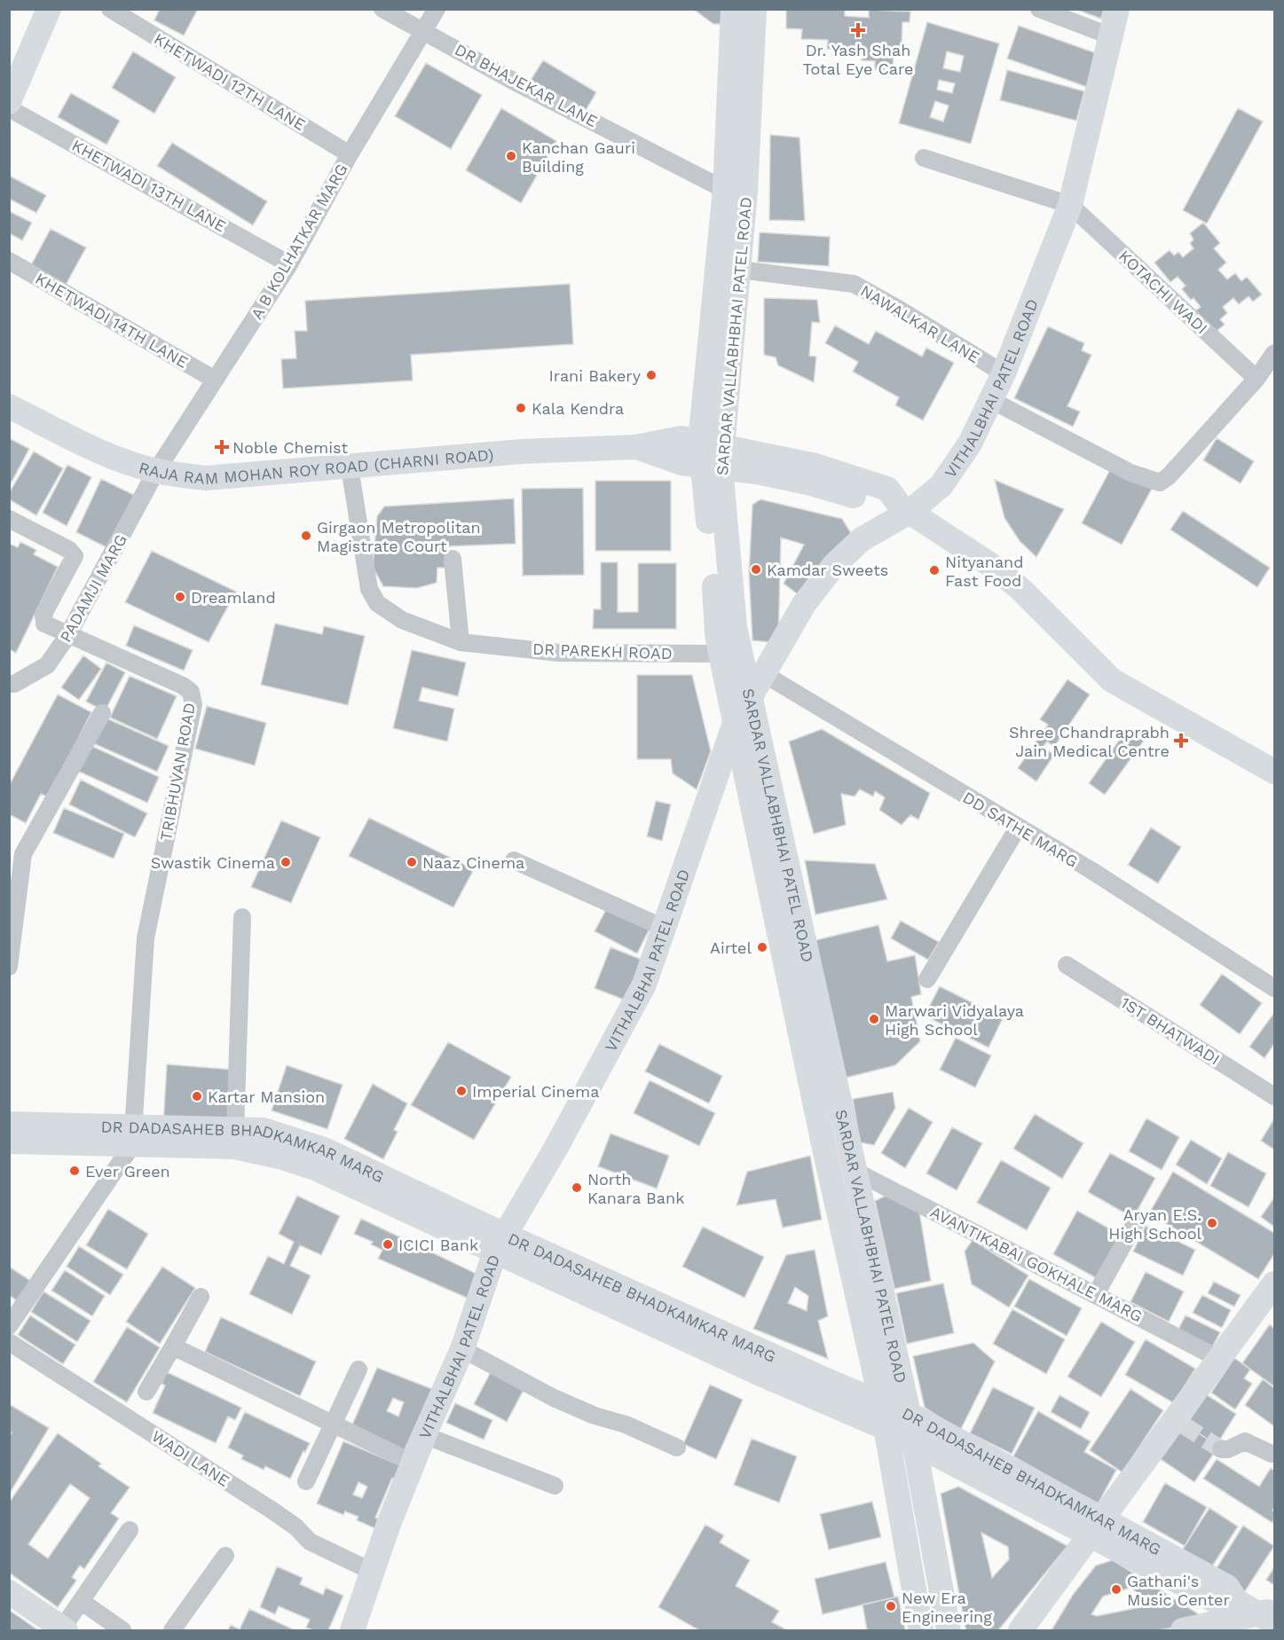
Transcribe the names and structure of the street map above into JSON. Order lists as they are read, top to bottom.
{
  "streets": {
    "main road": [
      "SARDAR VALLABHBHAI PATEL ROAD",
      "VITHALBHAI PATEL ROAD",
      "RAJA RAM MOHAN ROY ROAD (CHARNI ROAD)",
      "DR DADASAHEB BHADKAMKAR MARG"
    ],
    "street": [
      "KHETWADI 12TH LANE",
      "DR BHAJEKAR LANE",
      "KHETWADI 13TH LANE",
      "A B KOLHATKAR MARG",
      "KOTACHI WADI",
      "KHETWADI 14TH LANE",
      "NAWALKAR LANE",
      "PADAMJI MARG",
      "DR PAREKH ROAD",
      "TRIBHUVAN ROAD",
      "DD SATHE MARG",
      "1ST BHATWADI",
      "AVANTIKABAI GOKHALE MARG",
      "WADI LANE"
    ]
  },
  "crossings": [
    ["KHETWADI 12TH LANE", "A B KOLHATKAR MARG"],
    ["DR BHAJEKAR LANE", "A B KOLHATKAR MARG"],
    ["DR BHAJEKAR LANE", "SARDAR VALLABHBHAI PATEL ROAD"],
    ["KHETWADI 13TH LANE", "A B KOLHATKAR MARG"],
    ["A B KOLHATKAR MARG", "KHETWADI 14TH LANE"],
    ["A B KOLHATKAR MARG", "RAJA RAM MOHAN ROY ROAD (CHARNI ROAD)"],
    ["A B KOLHATKAR MARG", "PADAMJI MARG"],
    ["KOTACHI WADI", "VITHALBHAI PATEL ROAD"],
    ["NAWALKAR LANE", "SARDAR VALLABHBHAI PATEL ROAD"],
    ["NAWALKAR LANE", "VITHALBHAI PATEL ROAD"],
    ["SARDAR VALLABHBHAI PATEL ROAD", "VITHALBHAI PATEL ROAD"],
    ["SARDAR VALLABHBHAI PATEL ROAD", "RAJA RAM MOHAN ROY ROAD (CHARNI ROAD)"],
    ["SARDAR VALLABHBHAI PATEL ROAD", "DR PAREKH ROAD"],
    ["SARDAR VALLABHBHAI PATEL ROAD", "DR DADASAHEB BHADKAMKAR MARG"],
    ["SARDAR VALLABHBHAI PATEL ROAD", "AVANTIKABAI GOKHALE MARG"],
    ["VITHALBHAI PATEL ROAD", "RAJA RAM MOHAN ROY ROAD (CHARNI ROAD)"],
    ["VITHALBHAI PATEL ROAD", "DD SATHE MARG"],
    ["VITHALBHAI PATEL ROAD", "DR DADASAHEB BHADKAMKAR MARG"],
    ["VITHALBHAI PATEL ROAD", "WADI LANE"],
    ["RAJA RAM MOHAN ROY ROAD (CHARNI ROAD)", "PADAMJI MARG"],
    ["RAJA RAM MOHAN ROY ROAD (CHARNI ROAD)", "DR PAREKH ROAD"],
    ["PADAMJI MARG", "TRIBHUVAN ROAD"],
    ["TRIBHUVAN ROAD", "DR DADASAHEB BHADKAMKAR MARG"]
  ],
  "places": {
    "health": ["Dr. Yash Shah Total Eye Care", "Noble Chemist", "Shree Chandraprabh Jain Medical Centre"],
    "other": [
      "Kanchan Gauri Building",
      "Irani Bakery",
      "Kala Kendra",
      "Girgaon Metropolitan Magistrate Court",
      "Kamdar Sweets",
      "Nityanand Fast Food",
      "Dreamland",
      "Swastik Cinema",
      "Naaz Cinema",
      "Airtel",
      "Marwari Vidyalaya High School",
      "Imperial Cinema",
      "Kartar Mansion",
      "Ever Green",
      "North Kanara Bank",
      "Aryan E.S. High School",
      "ICICI Bank",
      "Gathani's Music Center",
      "New Era Engineering"
    ]
  }
}
